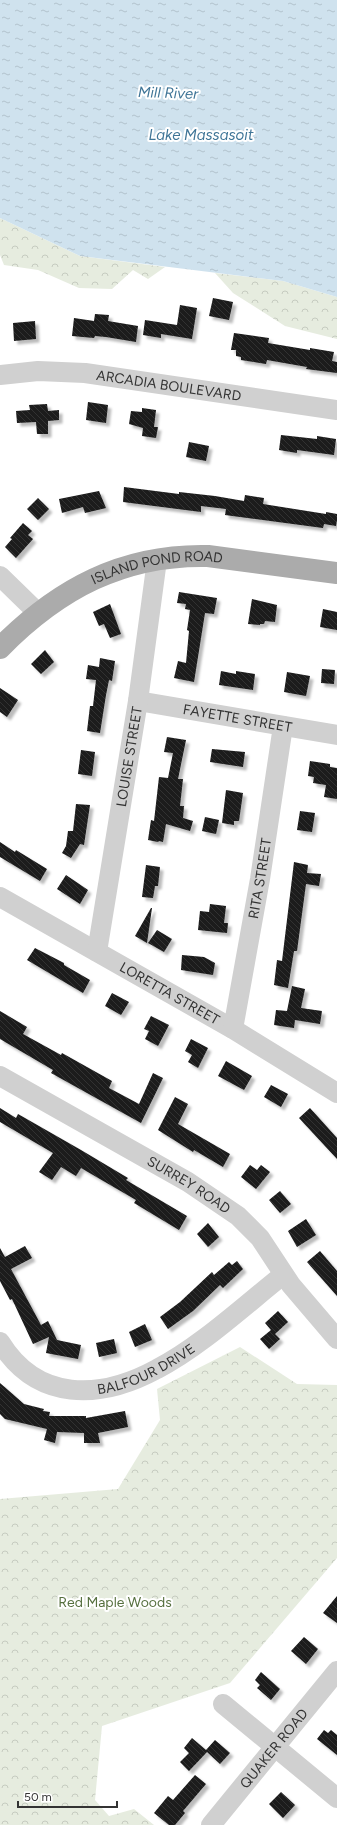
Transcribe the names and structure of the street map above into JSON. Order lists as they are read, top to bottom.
{
  "streets": {
    "main road": ["ISLAND POND ROAD"],
    "street": [
      "ARCADIA BOULEVARD",
      "FAYETTE STREET",
      "LOUISE STREET",
      "RITA STREET",
      "LORETTA STREET",
      "SURREY ROAD",
      "BALFOUR DRIVE",
      "QUAKER ROAD"
    ]
  },
  "crossings": [
    ["ISLAND POND ROAD", "LOUISE STREET"],
    ["FAYETTE STREET", "LOUISE STREET"],
    ["FAYETTE STREET", "RITA STREET"],
    ["LOUISE STREET", "LORETTA STREET"],
    ["RITA STREET", "LORETTA STREET"],
    ["SURREY ROAD", "BALFOUR DRIVE"]
  ],
  "water": ["Mill River", "Lake Massasoit"],
  "parks": ["Red Maple Woods"],
  "scale_bar": "50 m"
}
